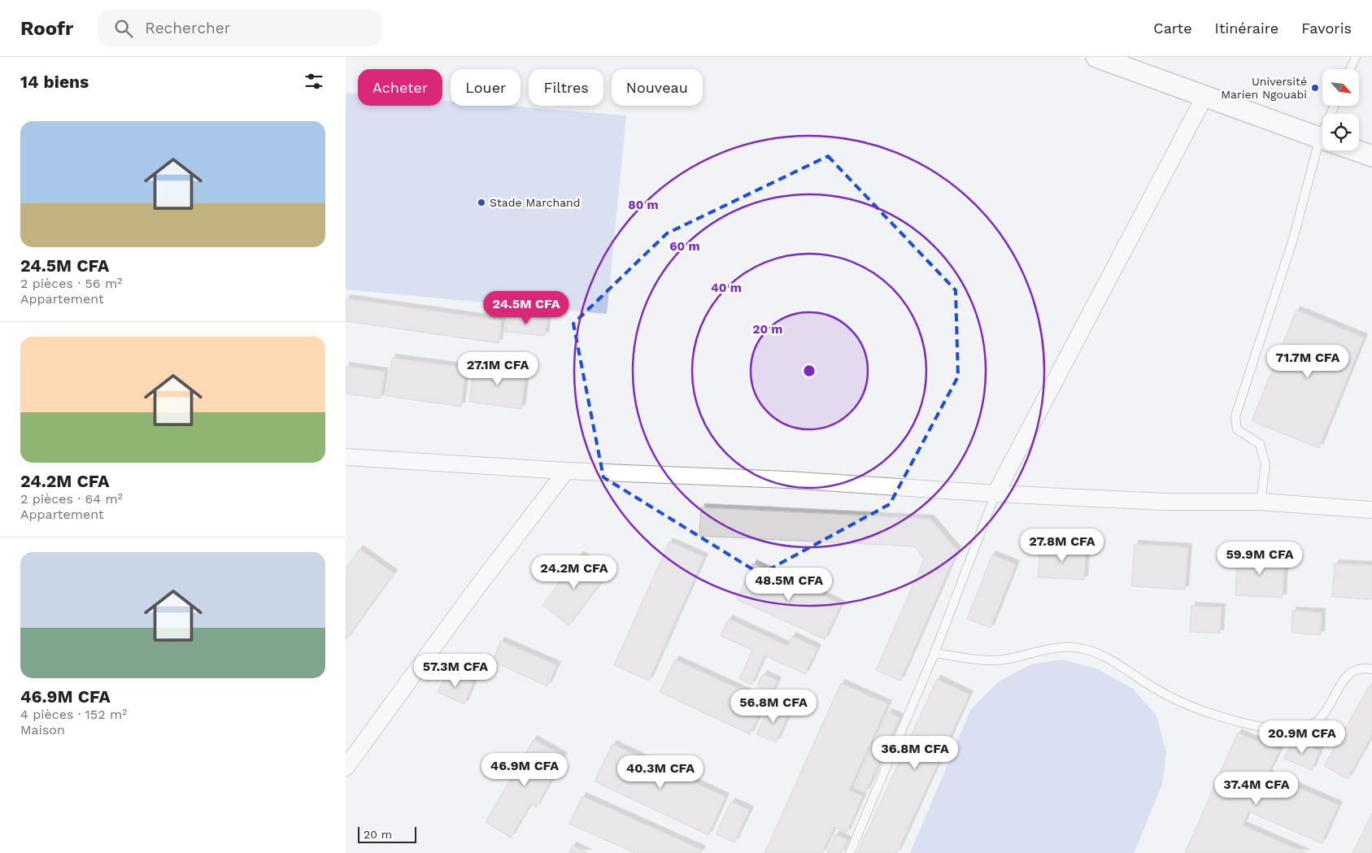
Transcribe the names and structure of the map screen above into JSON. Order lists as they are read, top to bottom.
{
  "places": ["Université Marien Ngouabi", "Stade Marchand"],
  "scale_bar": "20 m",
  "north": "bottom right",
  "page": {
    "header": "Roofr",
    "search": "Rechercher",
    "nav": ["Carte", "Itinéraire", "Favoris"],
    "heading": "14 biens",
    "chip": [
      "Acheter",
      "Louer",
      "Filtres",
      "Nouveau"
    ],
    "list": [
      {
        "name": "24.5M CFA",
        "note": "2 pièces · 56 m² · Appartement"
      },
      {
        "name": "24.2M CFA",
        "note": "2 pièces · 64 m² · Appartement"
      },
      {
        "name": "46.9M CFA",
        "note": "4 pièces · 152 m² · Maison"
      }
    ],
    "price": [
      "24.5M CFA",
      "71.7M CFA",
      "27.1M CFA",
      "27.8M CFA",
      "59.9M CFA",
      "24.2M CFA",
      "48.5M CFA",
      "57.3M CFA",
      "56.8M CFA",
      "20.9M CFA",
      "36.8M CFA",
      "46.9M CFA",
      "40.3M CFA",
      "37.4M CFA"
    ],
    "scale": "20 m"
  },
  "rings": [
    "80 m",
    "60 m",
    "40 m",
    "20 m"
  ]
}
